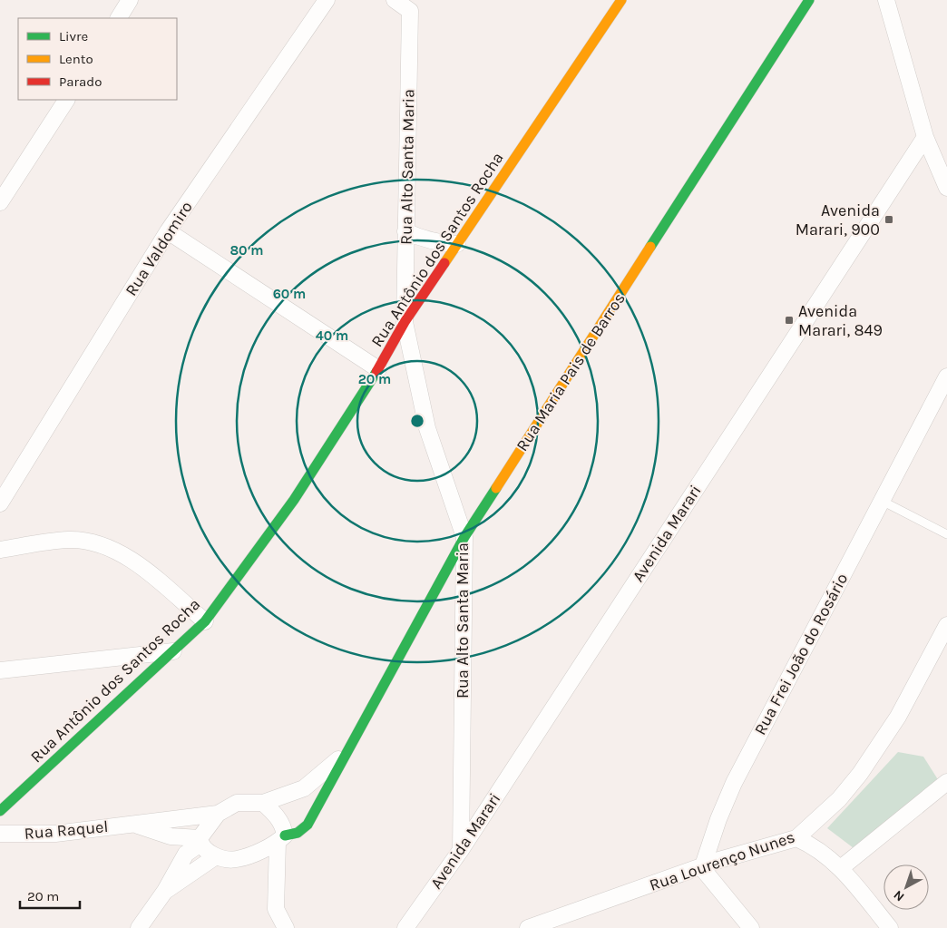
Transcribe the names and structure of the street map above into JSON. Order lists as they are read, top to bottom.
{
  "streets": {
    "street": [
      "Rua Alto Santa Maria",
      "Rua Valdomiro",
      "Rua Antônio dos Santos Rocha",
      "Rua Maria Pais de Barros",
      "Avenida Marari",
      "Rua Frei João do Rosário",
      "Rua Raquel",
      "Rua Lourenço Nunes"
    ]
  },
  "crossings": [
    ["Rua Alto Santa Maria", "Rua Antônio dos Santos Rocha"],
    ["Rua Alto Santa Maria", "Rua Maria Pais de Barros"],
    ["Rua Alto Santa Maria", "Avenida Marari"],
    ["Rua Maria Pais de Barros", "Rua Raquel"],
    ["Rua Frei João do Rosário", "Rua Lourenço Nunes"]
  ],
  "places": {
    "transit": ["Avenida Marari, 900", "Avenida Marari, 849"]
  },
  "legend": ["Livre", "Lento", "Parado"],
  "scale_bar": "20 m",
  "north": "bottom left",
  "rings": [
    "80 m",
    "60 m",
    "40 m",
    "20 m"
  ]
}
